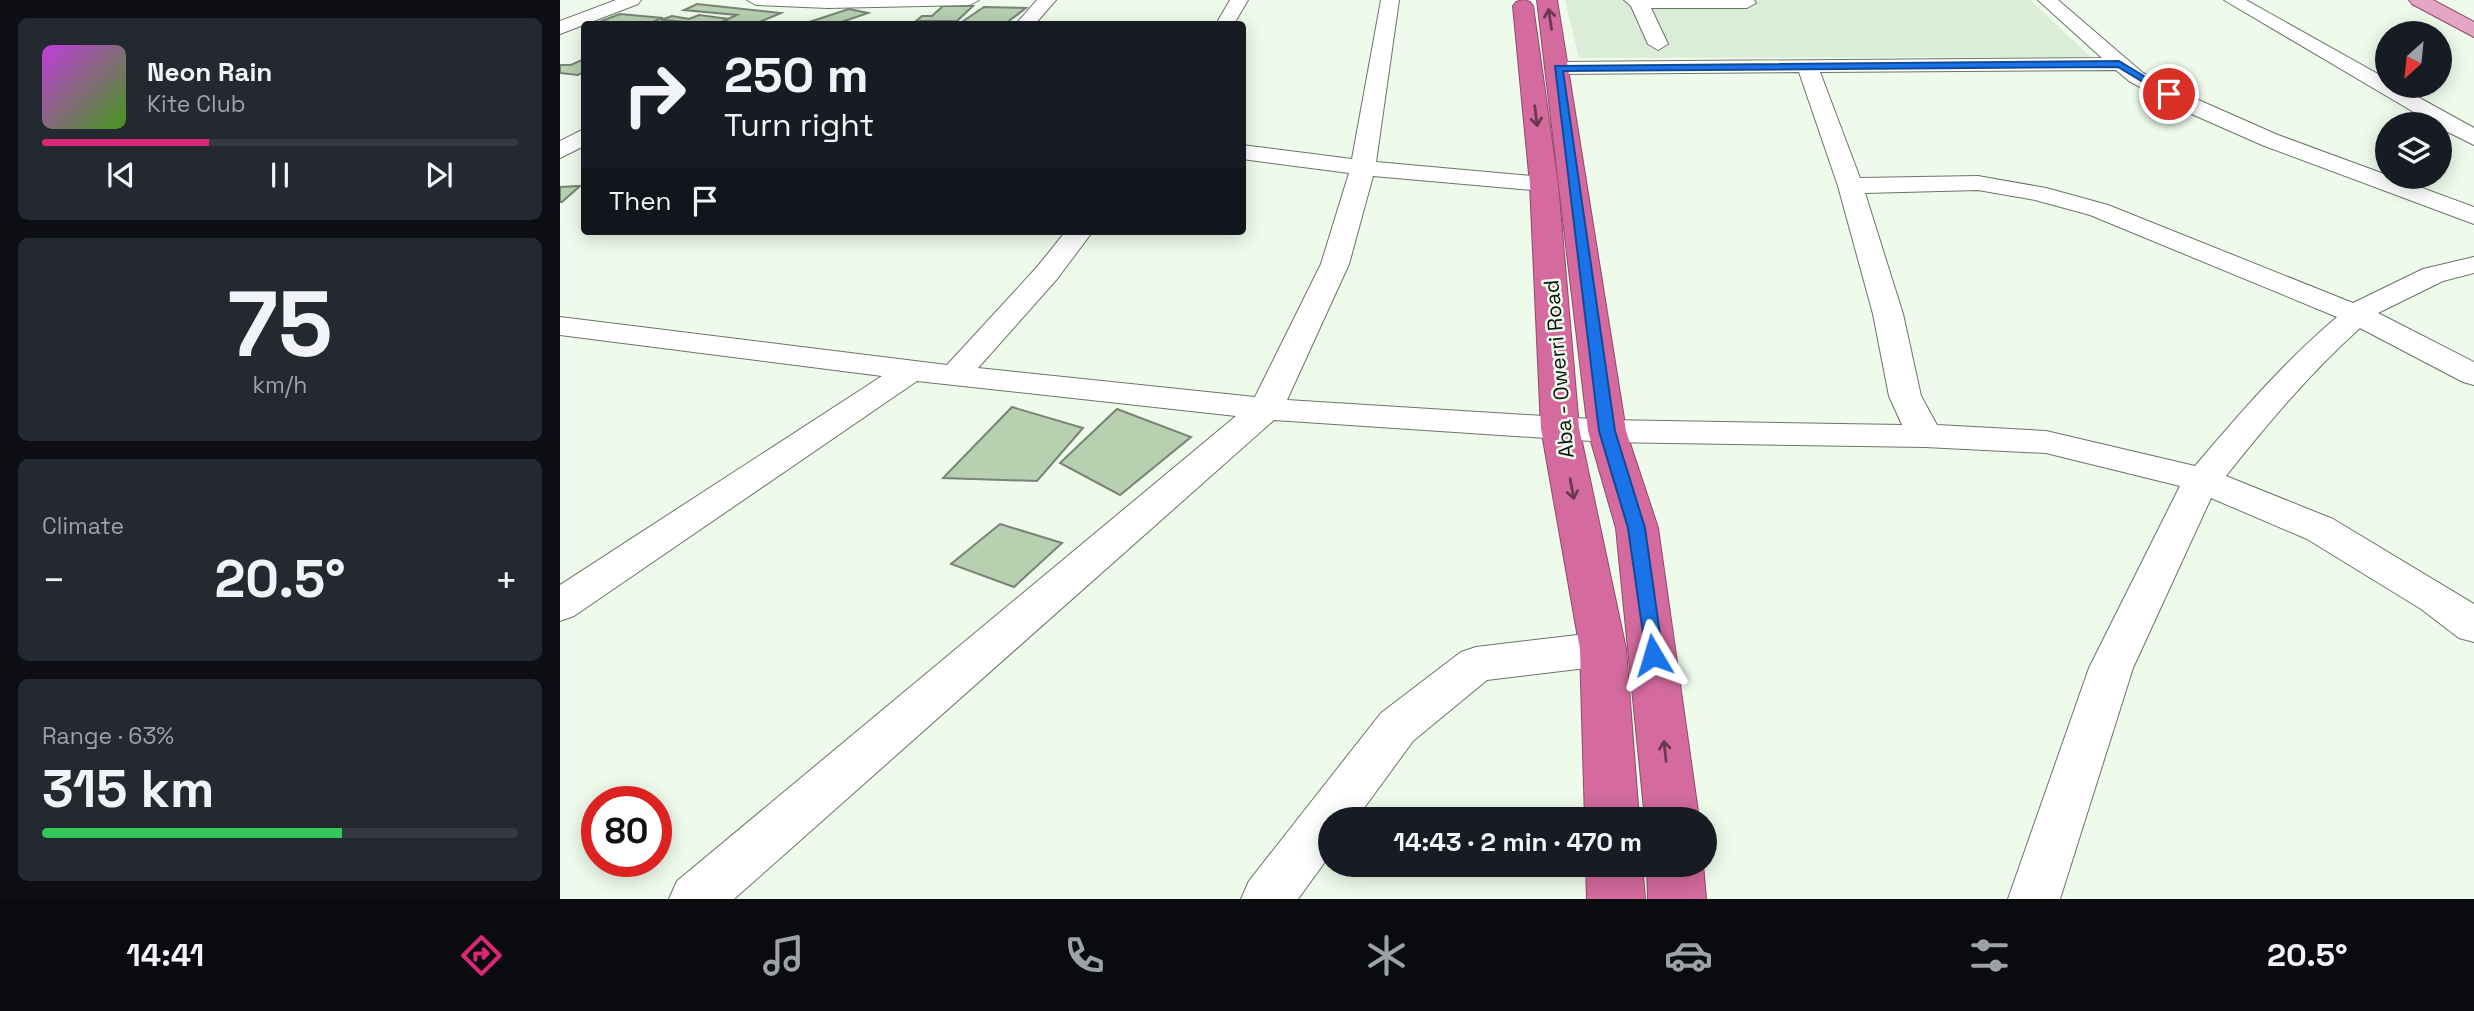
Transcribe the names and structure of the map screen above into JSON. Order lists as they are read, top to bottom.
{
  "streets": {
    "highway": ["Aba - Owerri Road"]
  },
  "north": "bottom left",
  "page": {
    "turn": ["250 m", "Turn right"],
    "song": ["Neon Rain", "Kite Club"],
    "then": "Then",
    "tile": [
      ["75", "km/h"],
      "Climate",
      ["Range · 63%", "315 km"]
    ],
    "heat": ["−", "20.5°", "+"],
    "limit": "80",
    "trip": "14:43 · 2 min · 470 m",
    "tabs": ["14:41", "20.5°"]
  }
}
